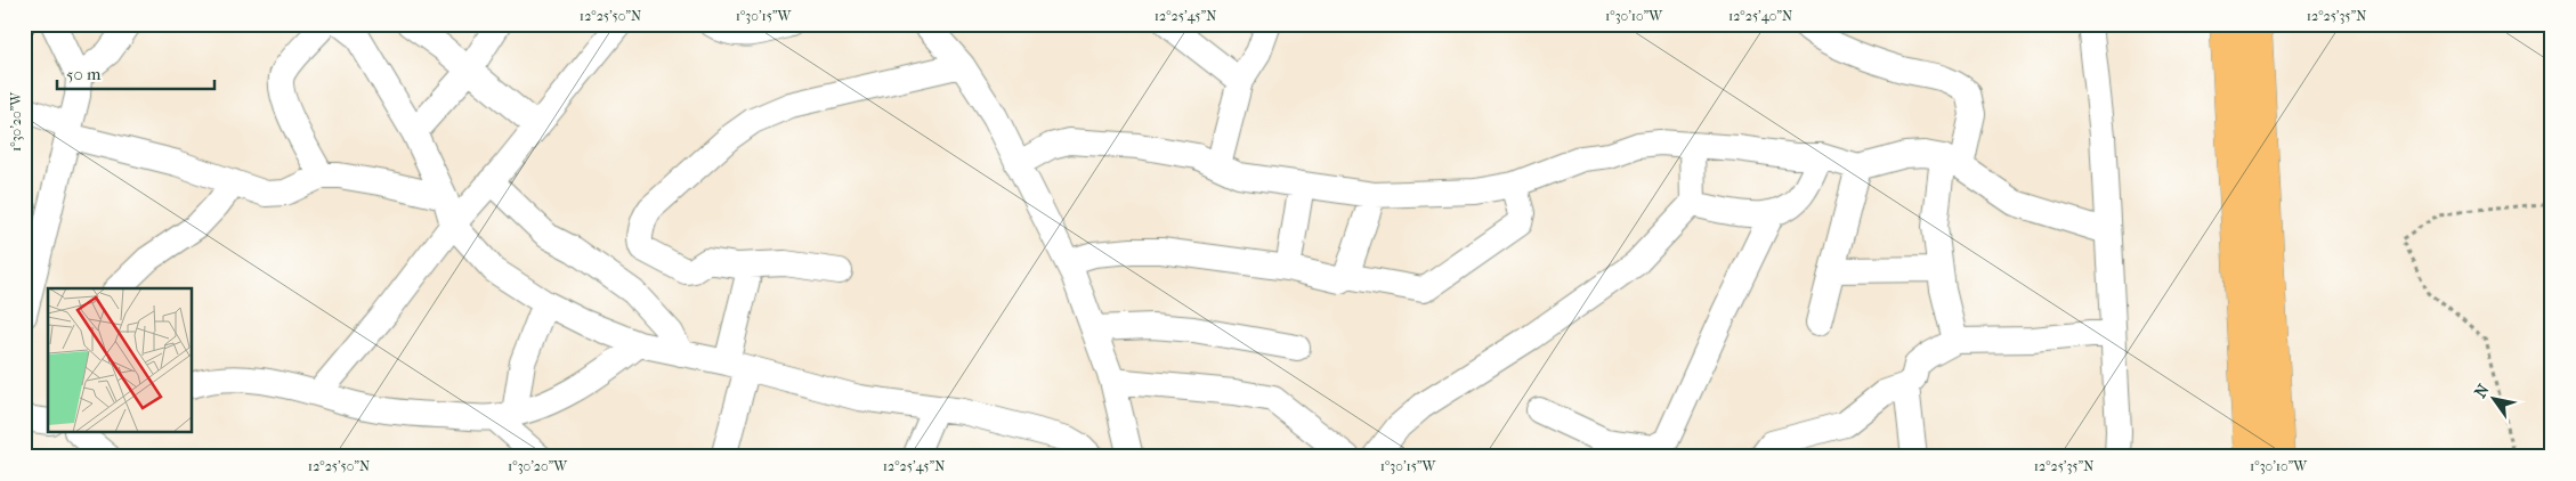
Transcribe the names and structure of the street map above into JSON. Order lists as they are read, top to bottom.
{
  "scale_bar": "50 m",
  "north": "top left",
  "coordinates": [
    "12°25'50\"N",
    "1°30'15\"W",
    "12°25'45\"N",
    "1°30'10\"W",
    "12°25'40\"N",
    "12°25'35\"N",
    "1°30'20\"W"
  ]
}
